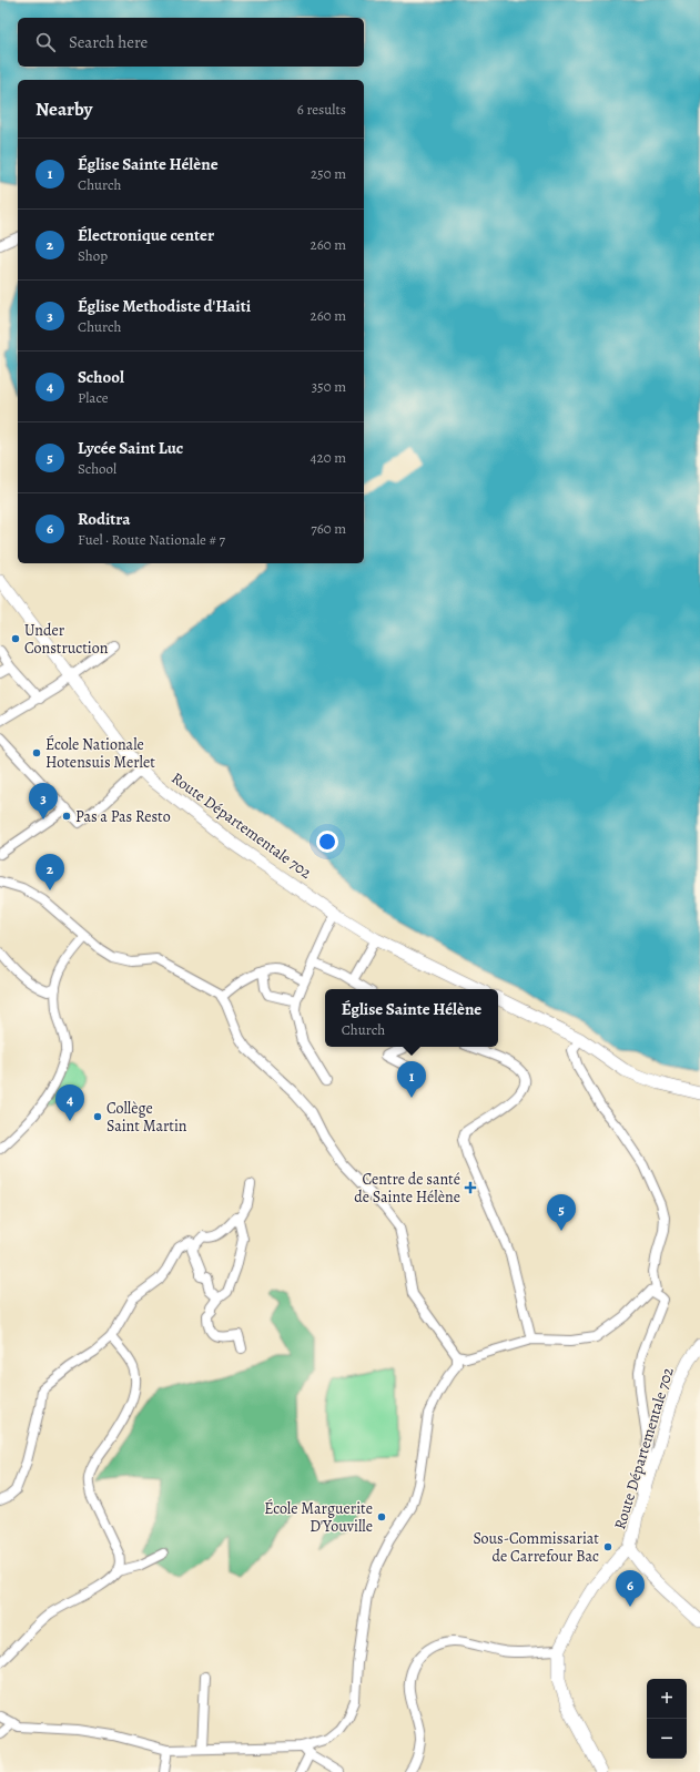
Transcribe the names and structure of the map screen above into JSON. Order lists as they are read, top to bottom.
{
  "streets": {
    "main road": ["Route Départementale 702"]
  },
  "places": {
    "other": [
      "Under Construction",
      "École Nationale Hotensuis Merlet",
      "Pas a Pas Resto",
      "Collège Saint Martin",
      "École Marguerite D'Youville",
      "Sous-Commissariat de Carrefour Bac"
    ],
    "health": ["Centre de santé de Sainte Hélène"]
  },
  "page": {
    "search": "Search here",
    "heading": ["Nearby", "6 results"],
    "list": [
      {
        "mark": "1",
        "name": "Église Sainte Hélène",
        "note": "Church",
        "value": "250 m"
      },
      {
        "mark": "2",
        "name": "Électronique center",
        "note": "Shop",
        "value": "260 m"
      },
      {
        "mark": "3",
        "name": "Église Methodiste d'Haiti",
        "note": "Church",
        "value": "260 m"
      },
      {
        "mark": "4",
        "name": "School",
        "note": "Place",
        "value": "350 m"
      },
      {
        "mark": "5",
        "name": "Lycée Saint Luc",
        "note": "School",
        "value": "420 m"
      },
      {
        "mark": "6",
        "name": "Roditra",
        "note": "Fuel · Route Nationale # 7",
        "value": "760 m"
      }
    ],
    "pins": [
      "3",
      "2",
      "1",
      "4",
      "5",
      "6"
    ],
    "popup": ["Église Sainte Hélène", "Church"],
    "map_buttons": ["+", "−"]
  }
}
